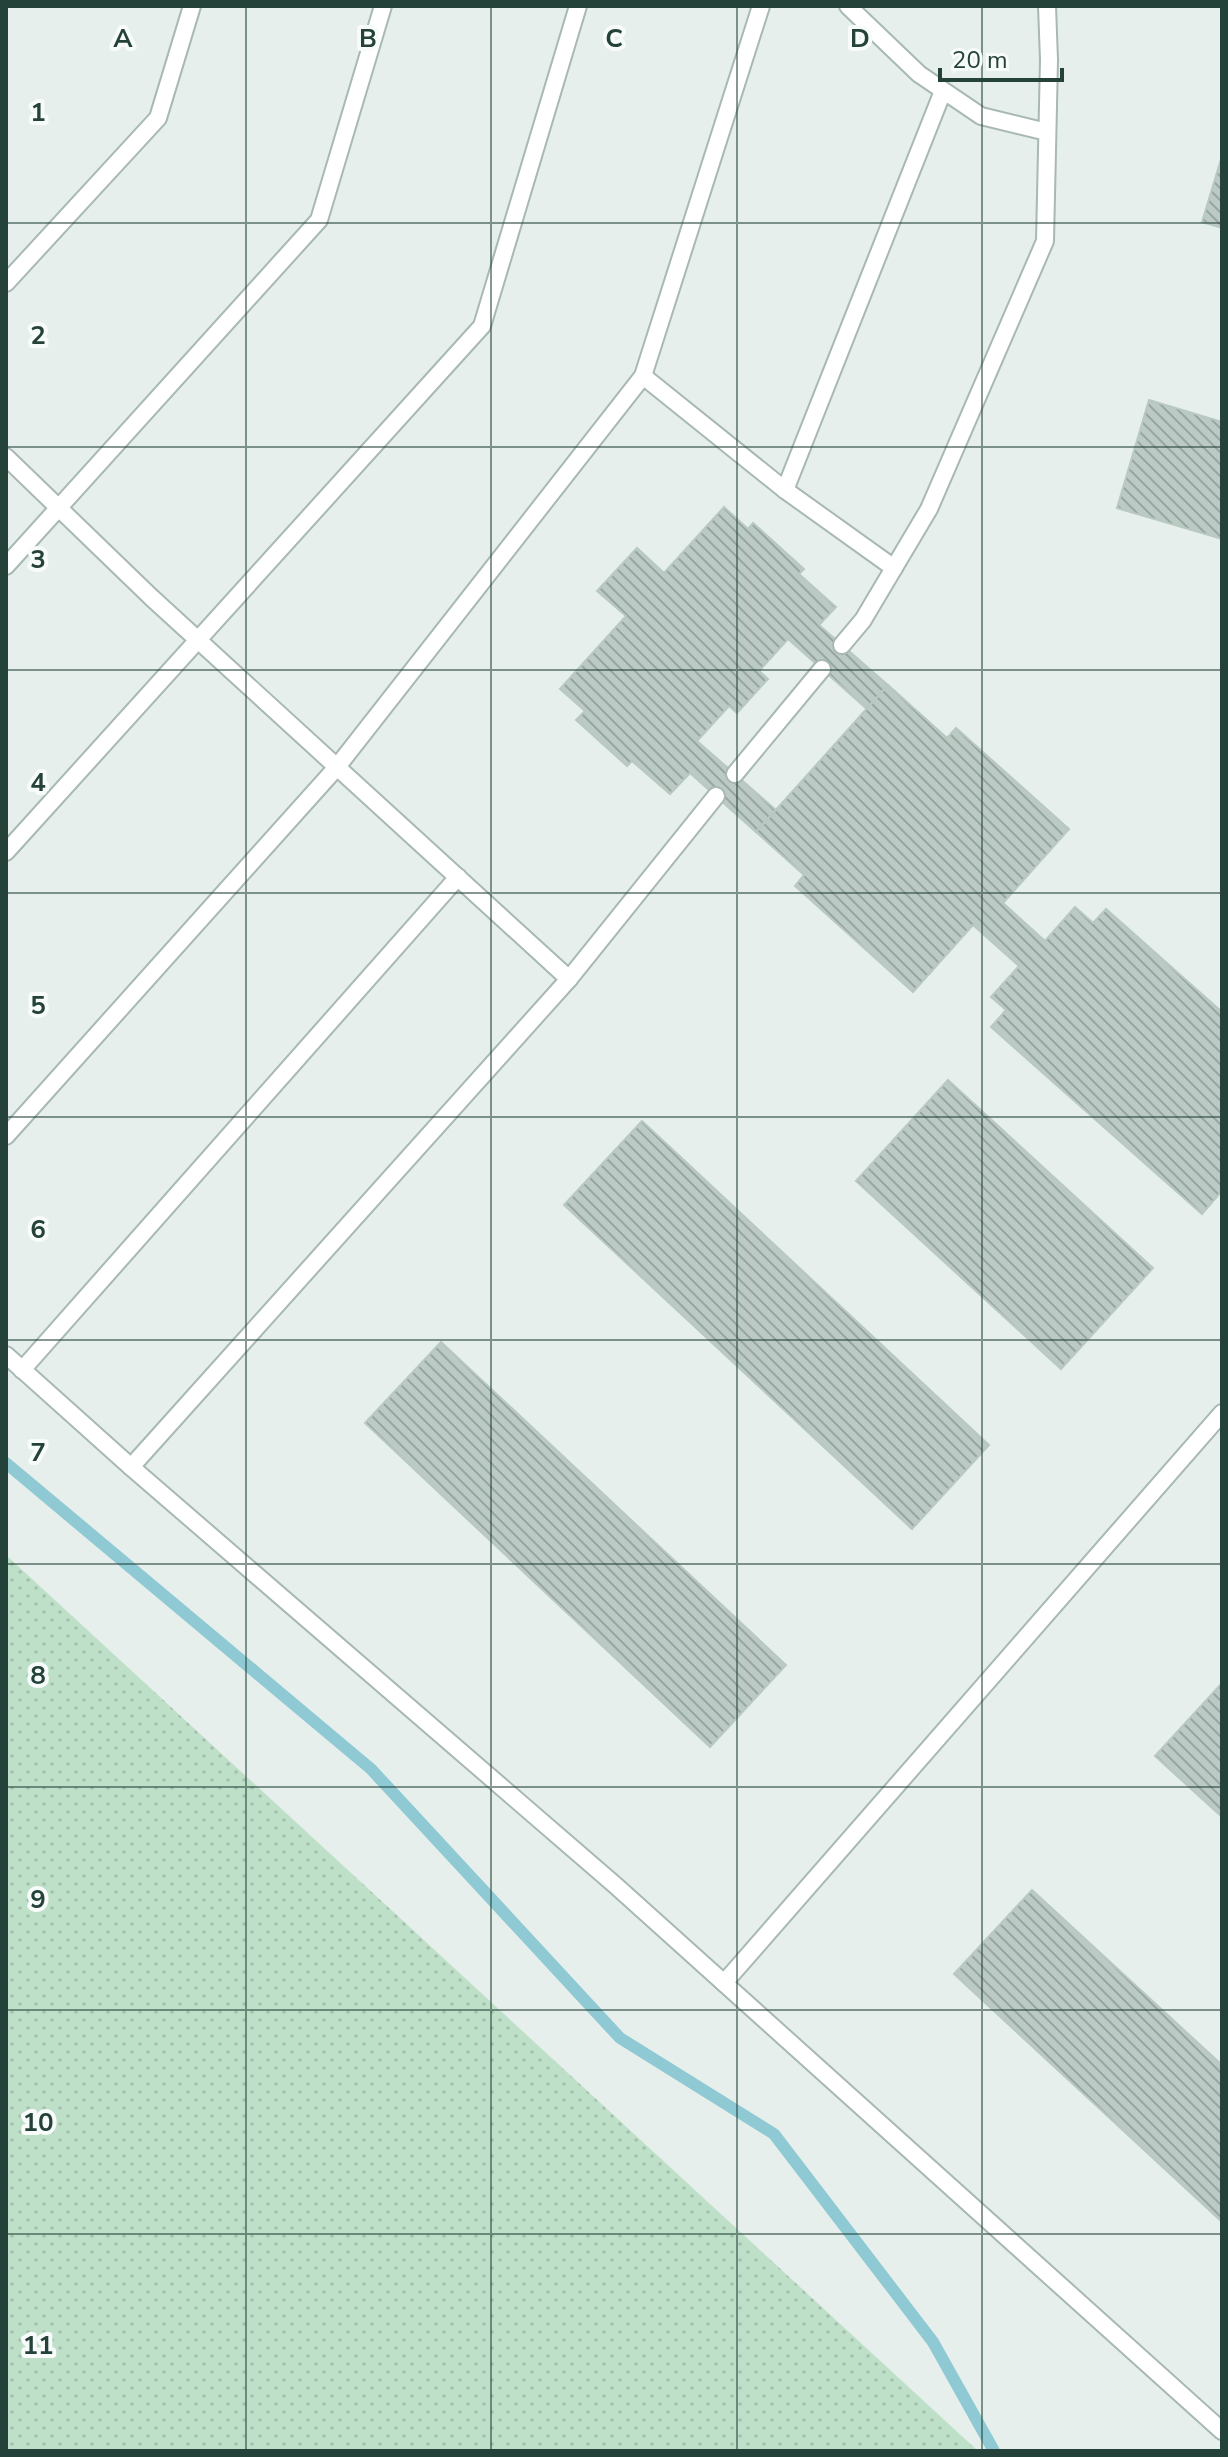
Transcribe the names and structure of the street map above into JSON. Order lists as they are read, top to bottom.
{
  "scale_bar": "20 m",
  "grid": {
    "columns": [
      "A",
      "B",
      "C",
      "D"
    ],
    "rows": [
      "1",
      "2",
      "3",
      "4",
      "5",
      "6",
      "7",
      "8",
      "9",
      "10",
      "11"
    ]
  }
}
